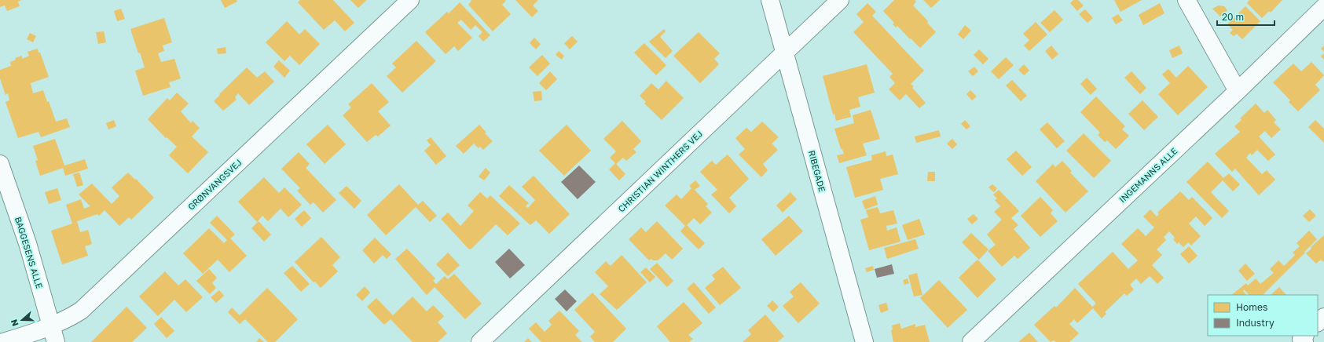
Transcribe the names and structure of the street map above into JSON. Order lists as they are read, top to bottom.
{
  "streets": {
    "street": [
      "CHRISTIAN WINTHERS VEJ",
      "RIBEGADE",
      "INGEMANNS ALLE",
      "GRØNVANGSVEJ",
      "BAGGESENS ALLE"
    ]
  },
  "crossings": [
    ["CHRISTIAN WINTHERS VEJ", "RIBEGADE"],
    ["GRØNVANGSVEJ", "BAGGESENS ALLE"]
  ],
  "legend": ["Homes", "Industry"],
  "scale_bar": "20 m",
  "north": "left"
}
